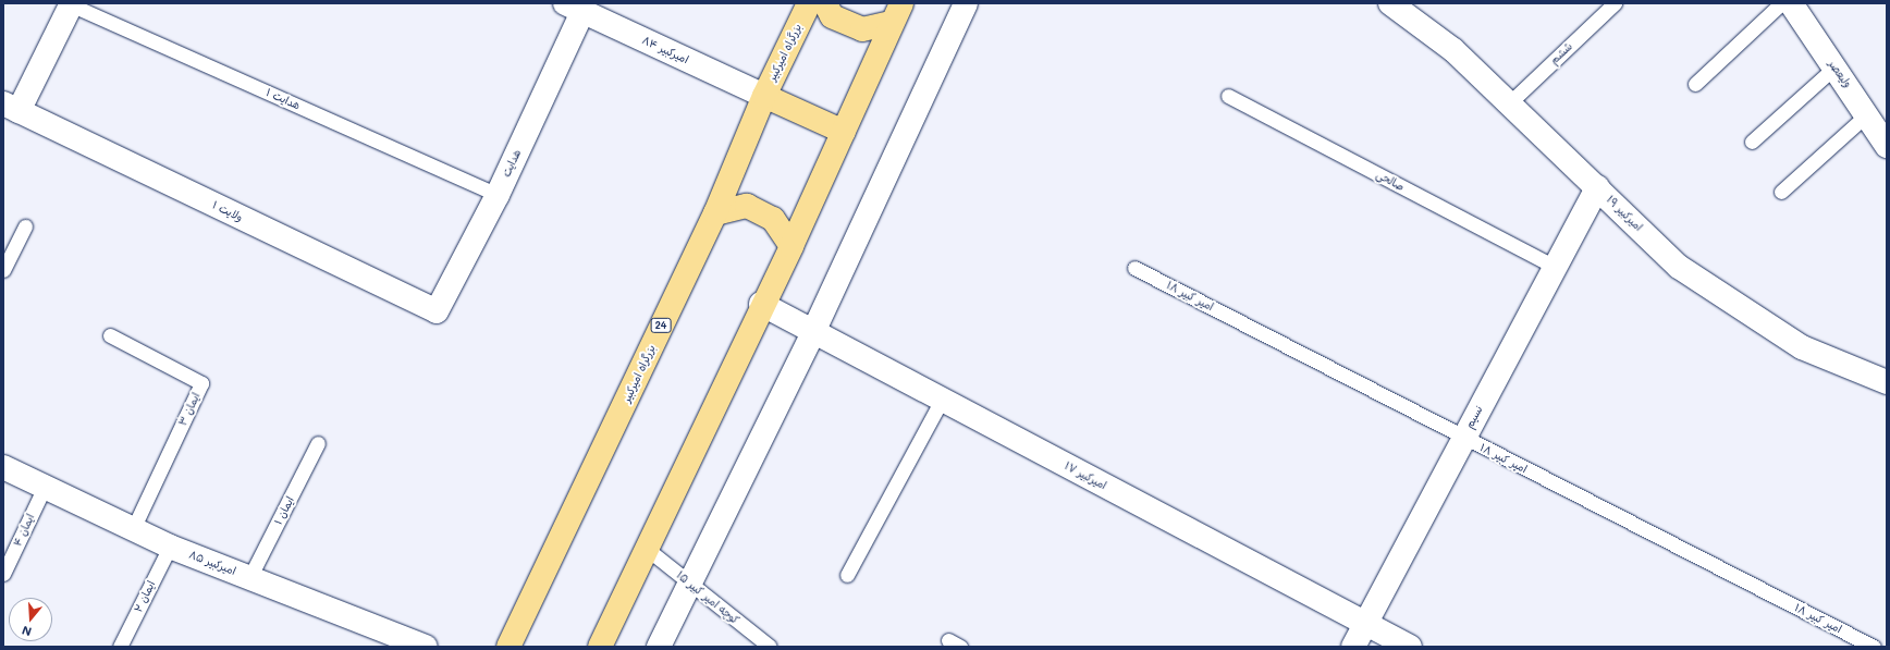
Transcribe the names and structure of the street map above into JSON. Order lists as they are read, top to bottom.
{
  "streets": {
    "main road": ["بزرگراه امیرکبیر", "24"],
    "street": [
      "امیرکبیر ۸۴",
      "ولیعصر",
      "هدایت",
      "ولایت ۱",
      "امیرکبیر ۱۹",
      "نسیم",
      "امیرکبیر ۱۷",
      "امیرکبیر ۸۵"
    ],
    "lane": [
      "ششم",
      "هدایت ۱",
      "صالحی",
      "امیر کبیر ۱۸",
      "ایمان ۳",
      "ایمان ۱",
      "ایمان ۴",
      "ایمان ۲",
      "کوچه امیر کبیر ۱۵"
    ]
  },
  "crossings": [
    ["امیرکبیر ۸۴", "بزرگراه امیرکبیر"],
    ["امیرکبیر ۸۴", "هدایت"],
    ["ششم", "امیرکبیر ۱۹"],
    ["هدایت ۱", "هدایت"],
    ["هدایت", "ولایت ۱"],
    ["صالحی", "نسیم"],
    ["امیرکبیر ۱۹", "نسیم"],
    ["امیر کبیر ۱۸", "نسیم"],
    ["ایمان ۳", "امیرکبیر ۸۵"],
    ["نسیم", "امیرکبیر ۱۷"],
    ["ایمان ۱", "امیرکبیر ۸۵"],
    ["ایمان ۴", "امیرکبیر ۸۵"],
    ["امیرکبیر ۸۵", "ایمان ۲"]
  ],
  "north": "bottom"
}
